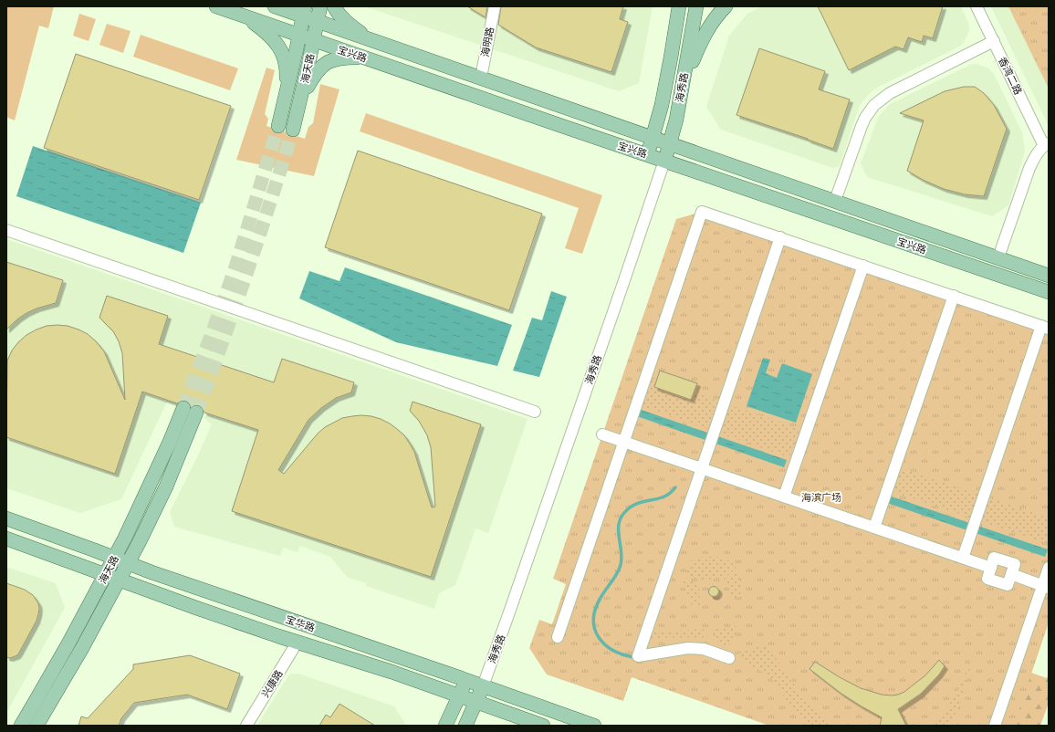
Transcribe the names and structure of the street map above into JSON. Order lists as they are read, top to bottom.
{
  "streets": {
    "main road": [
      "宝兴路",
      "海天路",
      "海秀路",
      "宝华路"
    ],
    "street": ["海明路", "香湾二路", "兴康路"]
  },
  "crossings": [
    ["海明路", "宝兴路"],
    ["宝兴路", "海天路"],
    ["宝兴路", "海秀路"],
    ["海天路", "宝华路"],
    ["海秀路", "宝华路"],
    ["宝华路", "兴康路"]
  ],
  "parks": ["海滨广场"]
}
